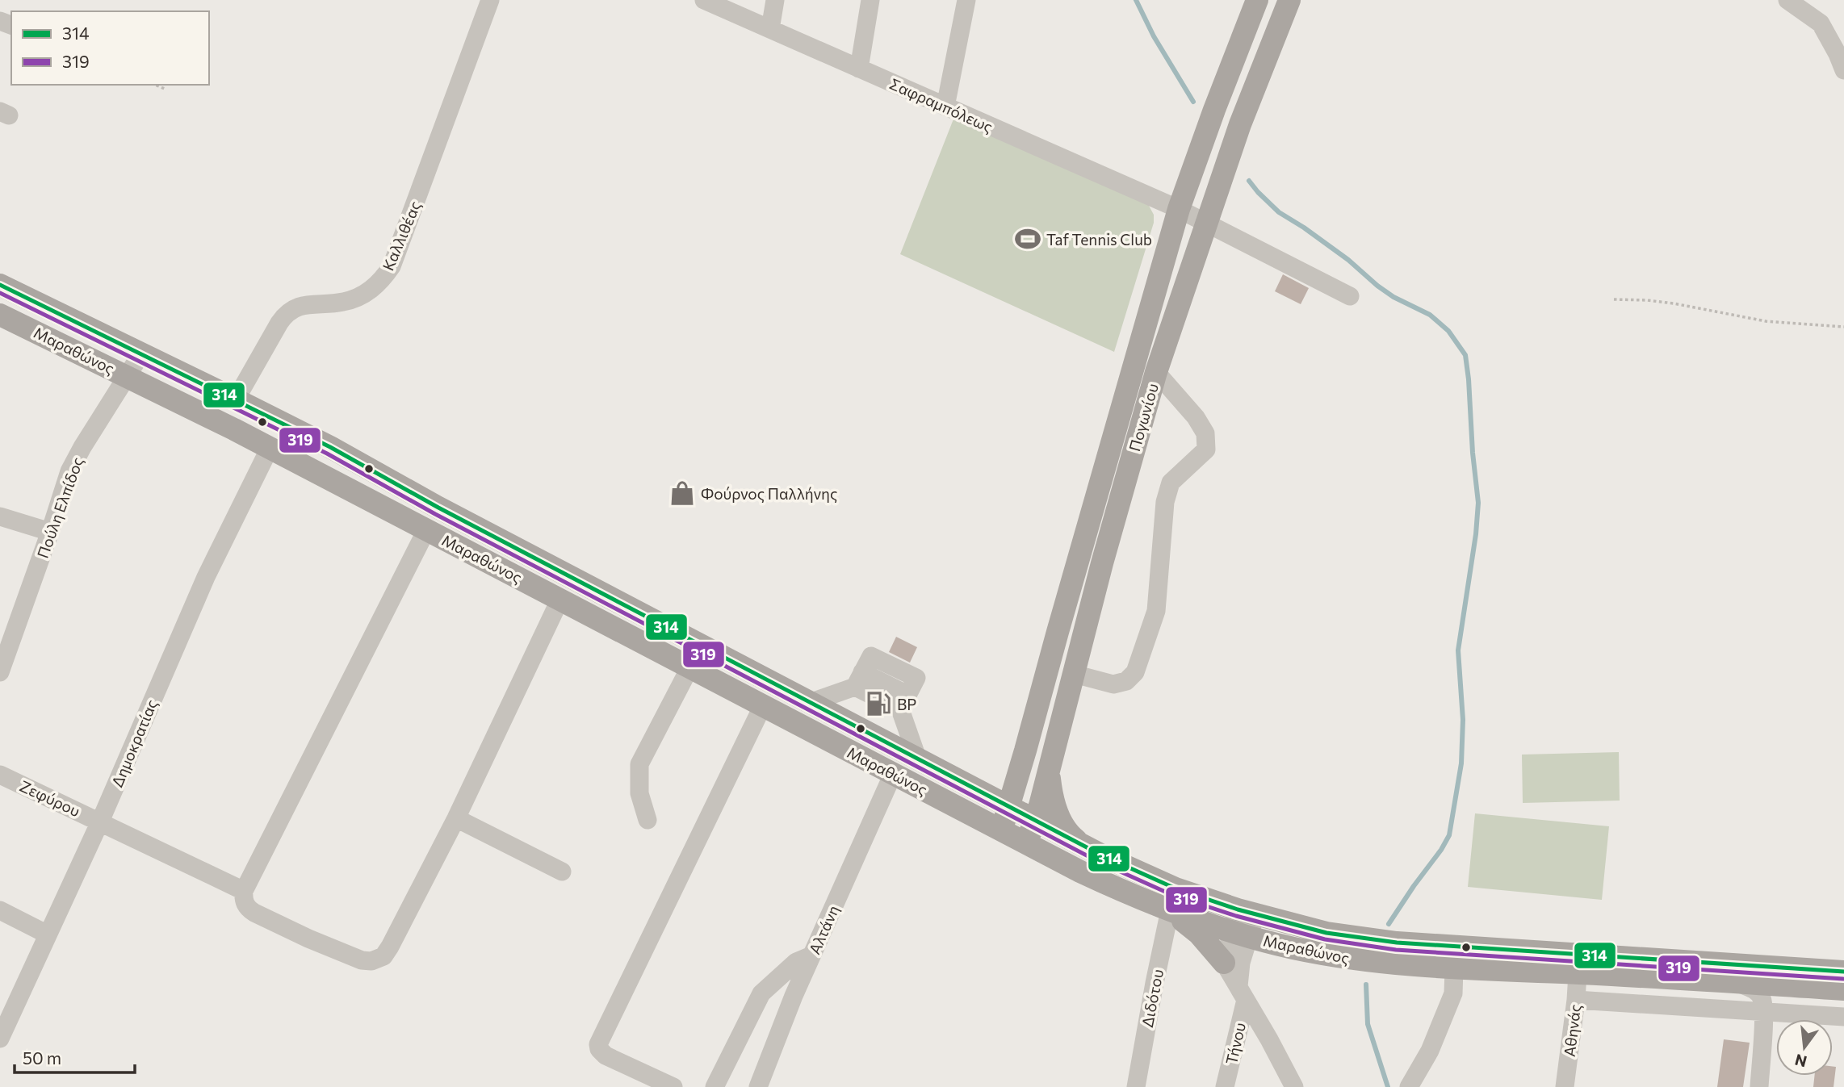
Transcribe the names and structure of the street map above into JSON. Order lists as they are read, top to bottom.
{
  "streets": {
    "main road": ["Μαραθώνος", "Πογωνίου"],
    "street": [
      "Σαφραμπόλεως",
      "Καλλιθέας",
      "Πούλη Ελπίδος",
      "Δημοκρατίας",
      "Ζεφύρου",
      "Αλτάνη",
      "Διδότου",
      "Αθηνάς",
      "Τήνου"
    ]
  },
  "crossings": [
    ["Σαφραμπόλεως", "Πογωνίου"],
    ["Καλλιθέας", "Μαραθώνος"],
    ["Μαραθώνος", "Πογωνίου"],
    ["Μαραθώνος", "Πούλη Ελπίδος"],
    ["Μαραθώνος", "Δημοκρατίας"],
    ["Μαραθώνος", "Αλτάνη"],
    ["Μαραθώνος", "Διδότου"],
    ["Μαραθώνος", "Αθηνάς"],
    ["Μαραθώνος", "Τήνου"],
    ["Δημοκρατίας", "Ζεφύρου"]
  ],
  "places": {
    "sports": ["Taf Tennis Club"],
    "shop": ["Φούρνος Παλλήνης"],
    "fuel station": ["BP"]
  },
  "lines": ["transit line 314", "transit line 319"],
  "legend": ["314", "319"],
  "scale_bar": "50 m",
  "north": "bottom"
}
